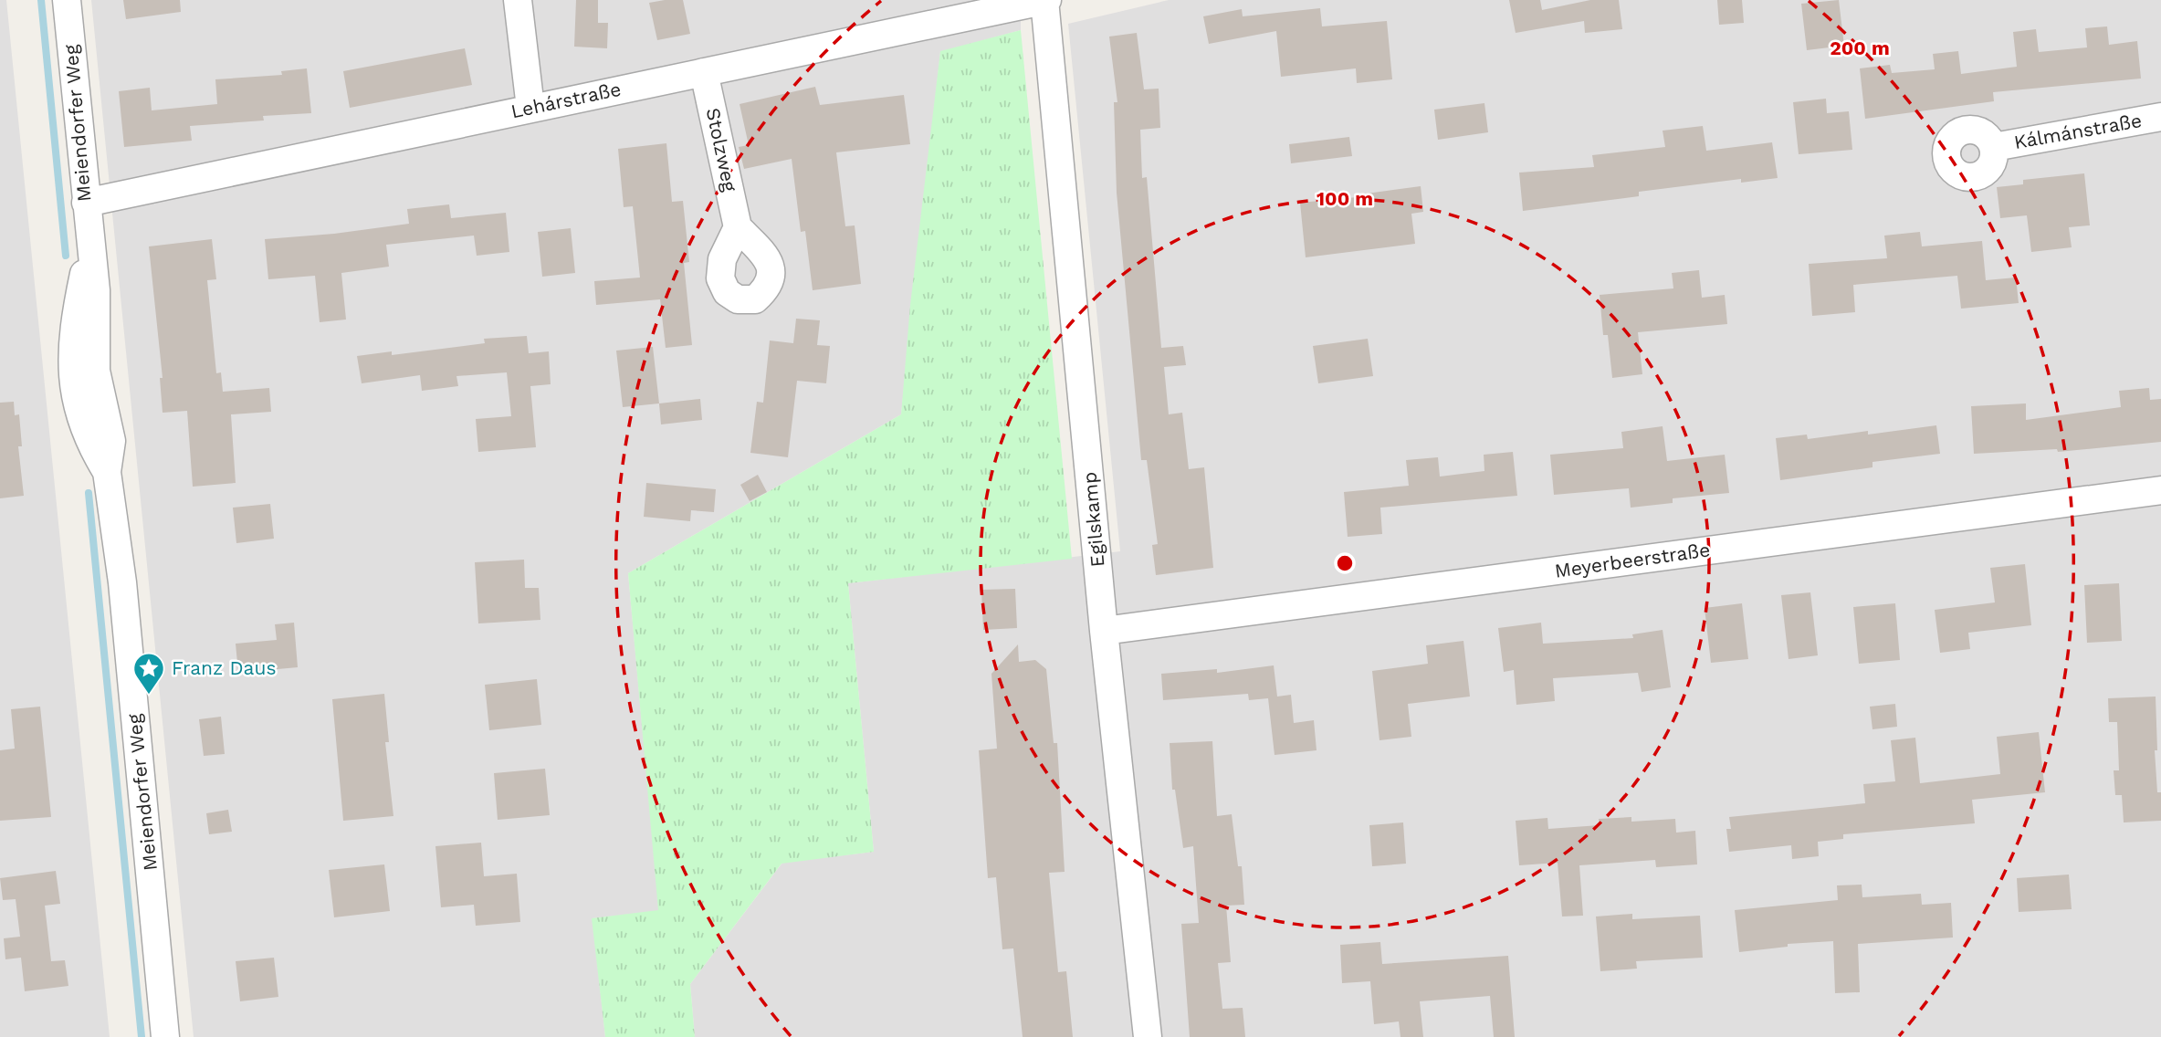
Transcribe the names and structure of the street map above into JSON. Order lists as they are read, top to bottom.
{
  "streets": {
    "street": [
      "Lehárstraße",
      "Meiendorfer Weg",
      "Kálmánstraße",
      "Stolzweg",
      "Egilskamp",
      "Meyerbeerstraße"
    ]
  },
  "crossings": [
    ["Lehárstraße", "Meiendorfer Weg"],
    ["Lehárstraße", "Stolzweg"],
    ["Lehárstraße", "Egilskamp"],
    ["Egilskamp", "Meyerbeerstraße"]
  ],
  "places": {
    "place": ["Franz Daus"]
  },
  "rings": ["200 m", "100 m"]
}
